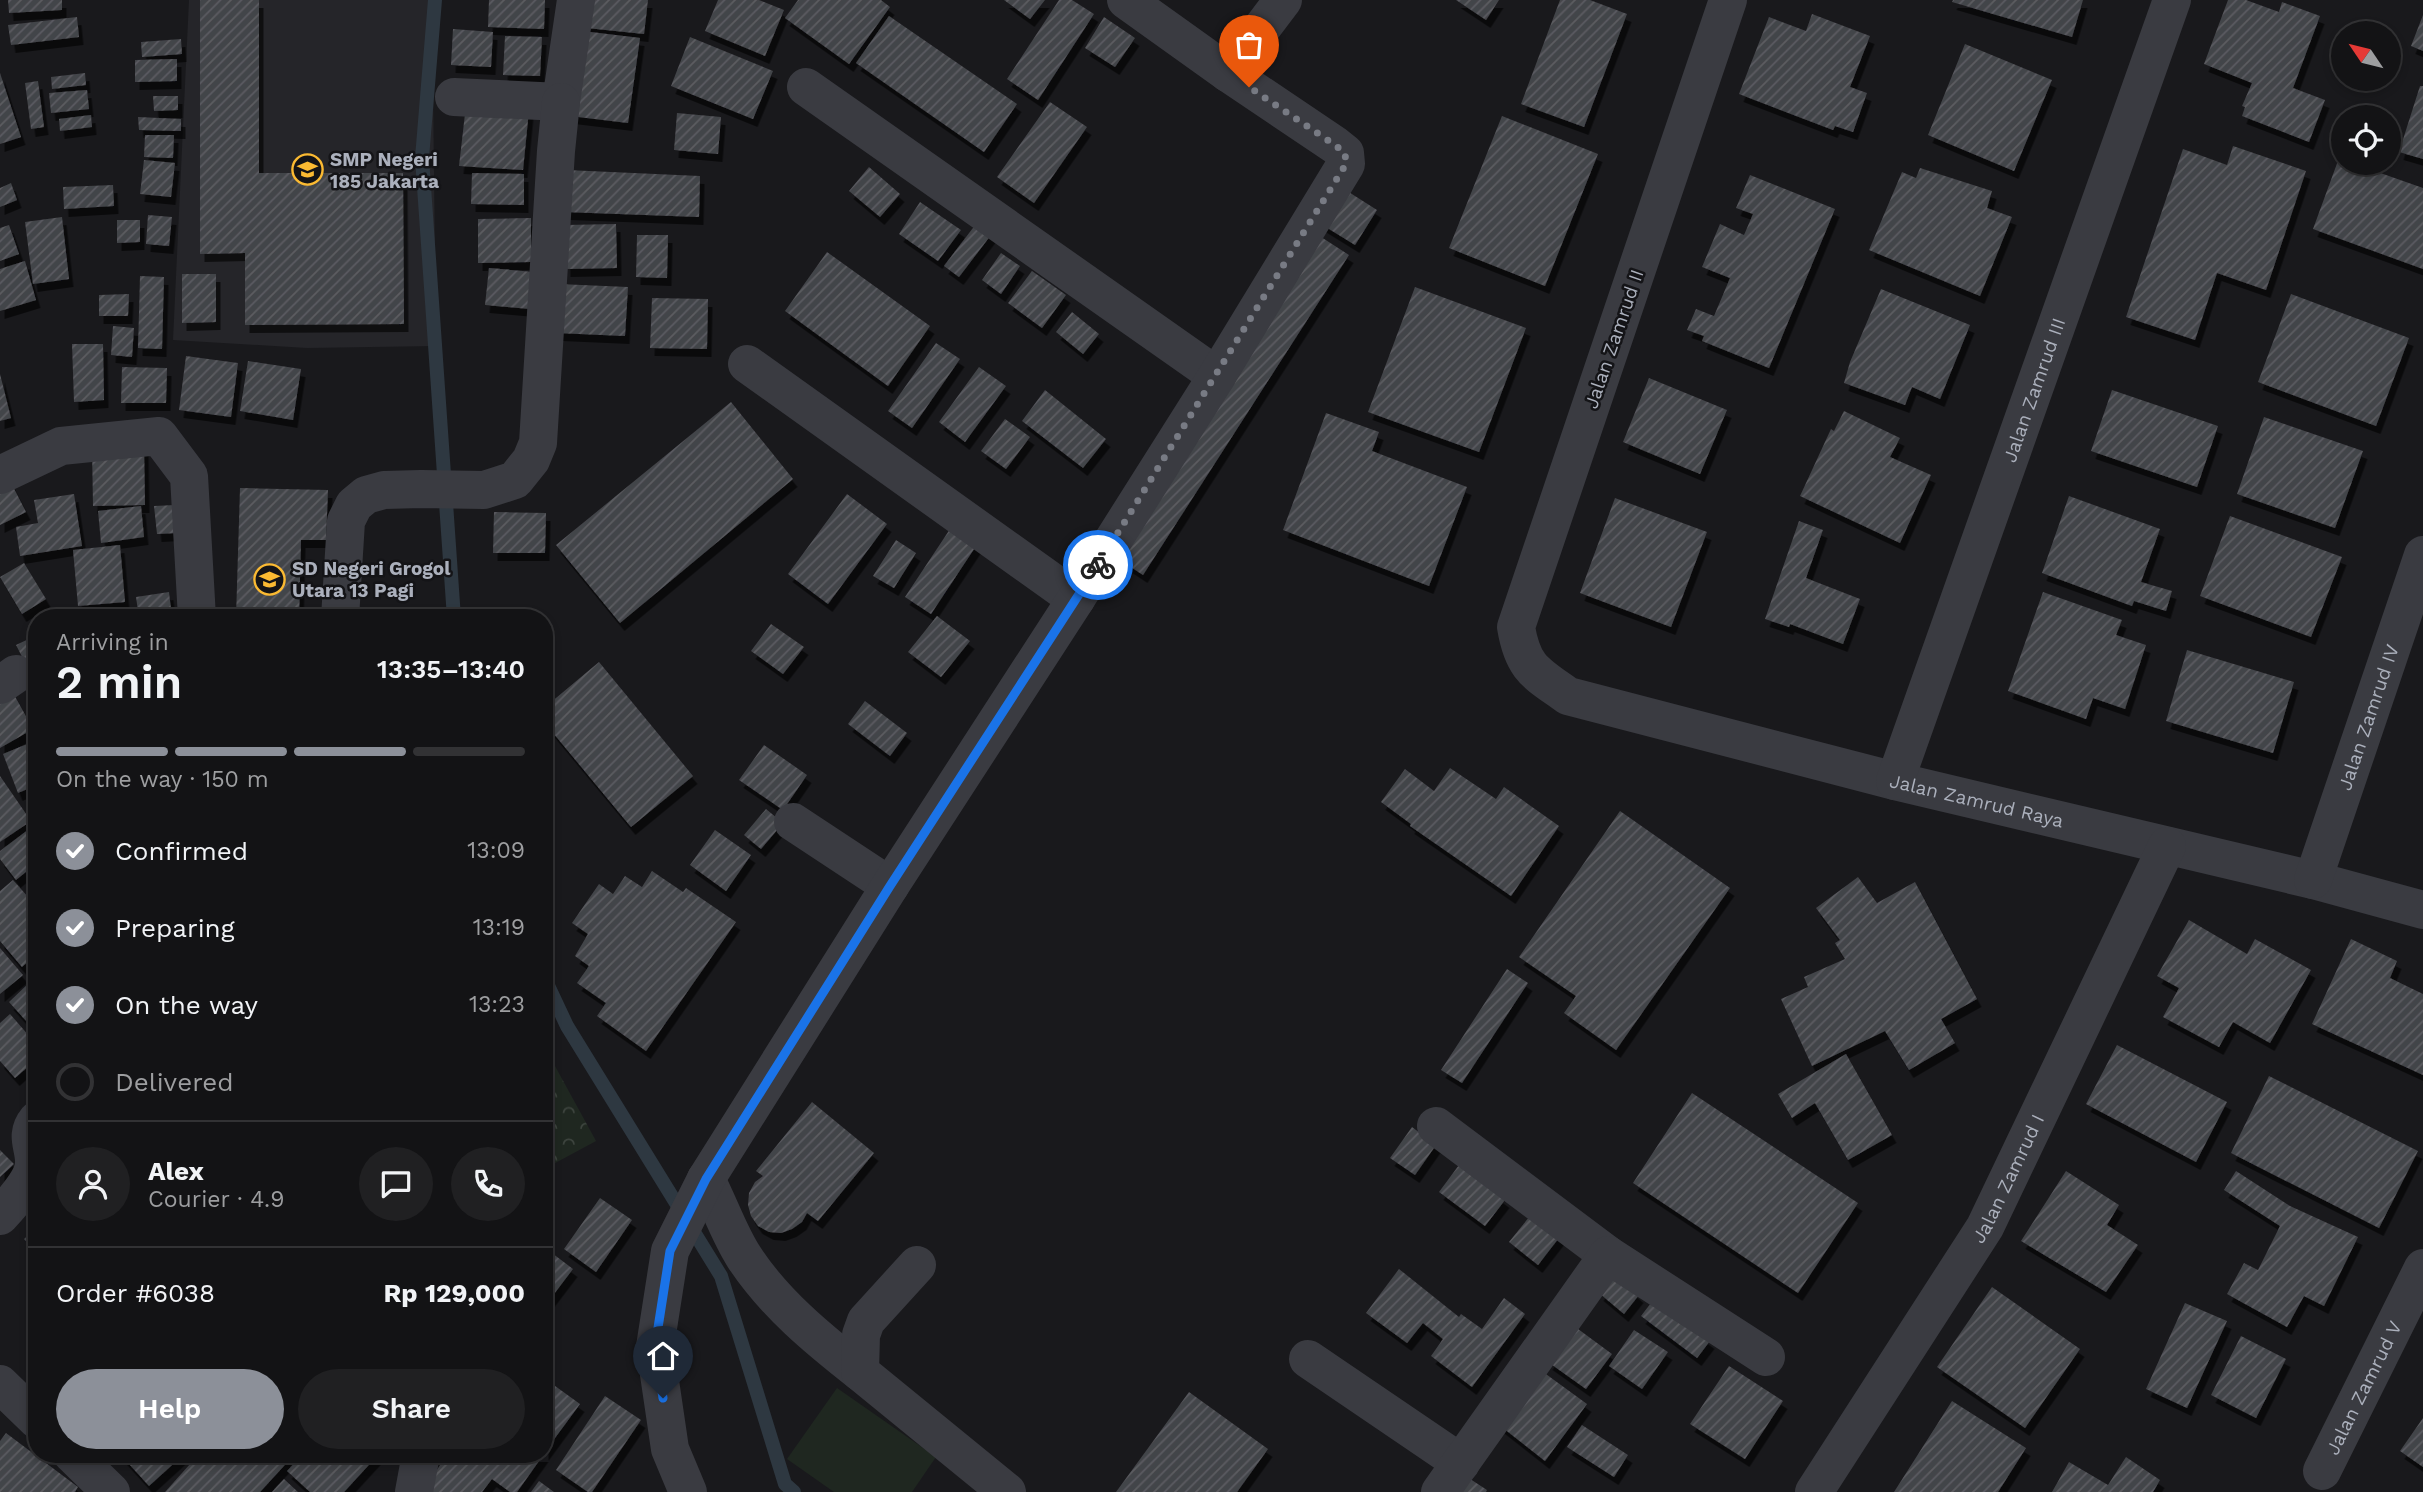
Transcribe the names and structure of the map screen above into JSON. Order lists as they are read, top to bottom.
{
  "streets": {
    "street": [
      "Jalan Zamrud II",
      "Jalan Zamrud III",
      "Jalan Zamrud IV",
      "Jalan Zamrud Raya",
      "Jalan Zamrud I",
      "Jalan Zamrud V"
    ]
  },
  "crossings": [
    ["Jalan Zamrud II", "Jalan Zamrud Raya"],
    ["Jalan Zamrud III", "Jalan Zamrud Raya"],
    ["Jalan Zamrud IV", "Jalan Zamrud Raya"],
    ["Jalan Zamrud Raya", "Jalan Zamrud I"]
  ],
  "places": {
    "school or university": ["SMP Negeri 185 Jakarta", "SD Negeri Grogol Utara 13 Pagi"]
  },
  "north": "top left",
  "page": {
    "heading": ["2 min", "Arriving in", "13:35–13:40"],
    "panel": [
      "Alex",
      "Courier · 4.9",
      "Order #6038",
      "Rp 129,000"
    ],
    "bar": "On the way · 150 m",
    "list": [
      ["Confirmed", "13:09"],
      ["Preparing", "13:19"],
      ["On the way", "13:23"],
      "Delivered"
    ],
    "buttons": ["Help", "Share"]
  }
}
